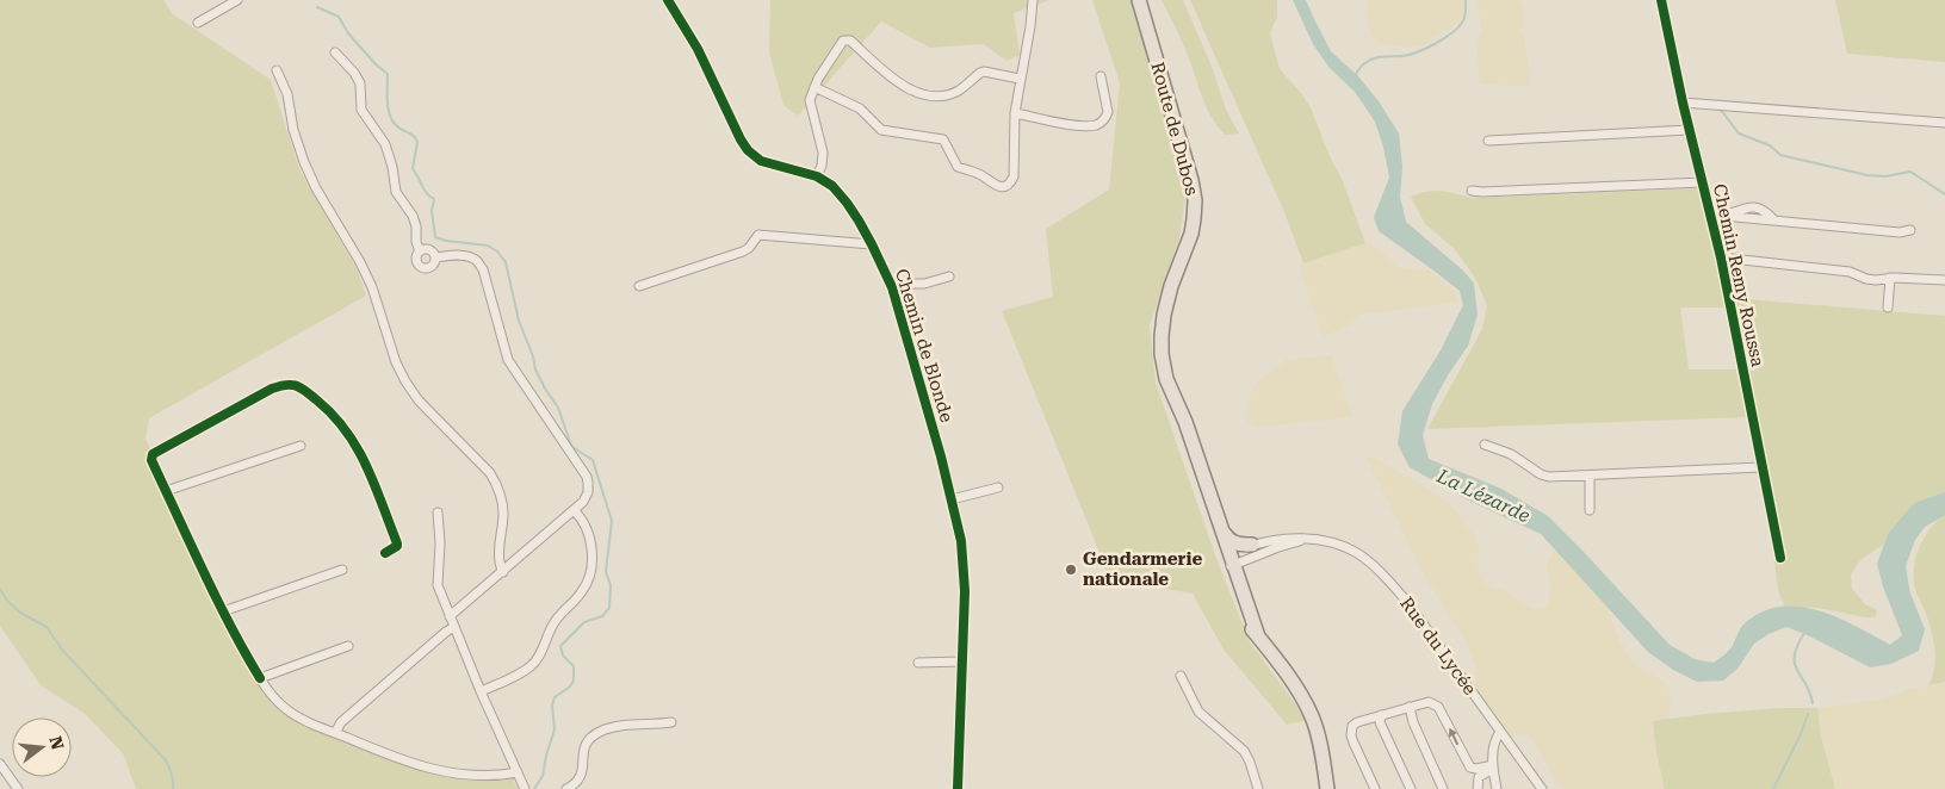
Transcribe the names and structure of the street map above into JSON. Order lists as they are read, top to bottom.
{
  "streets": {
    "main road": ["Route de Dubos"],
    "street": ["Chemin Remy Roussa", "Chemin de Blonde", "Rue du Lycée"]
  },
  "crossings": [
    ["Route de Dubos", "Rue du Lycée"]
  ],
  "water": ["La Lézarde"],
  "places": ["Gendarmerie nationale"],
  "north": "right"
}
